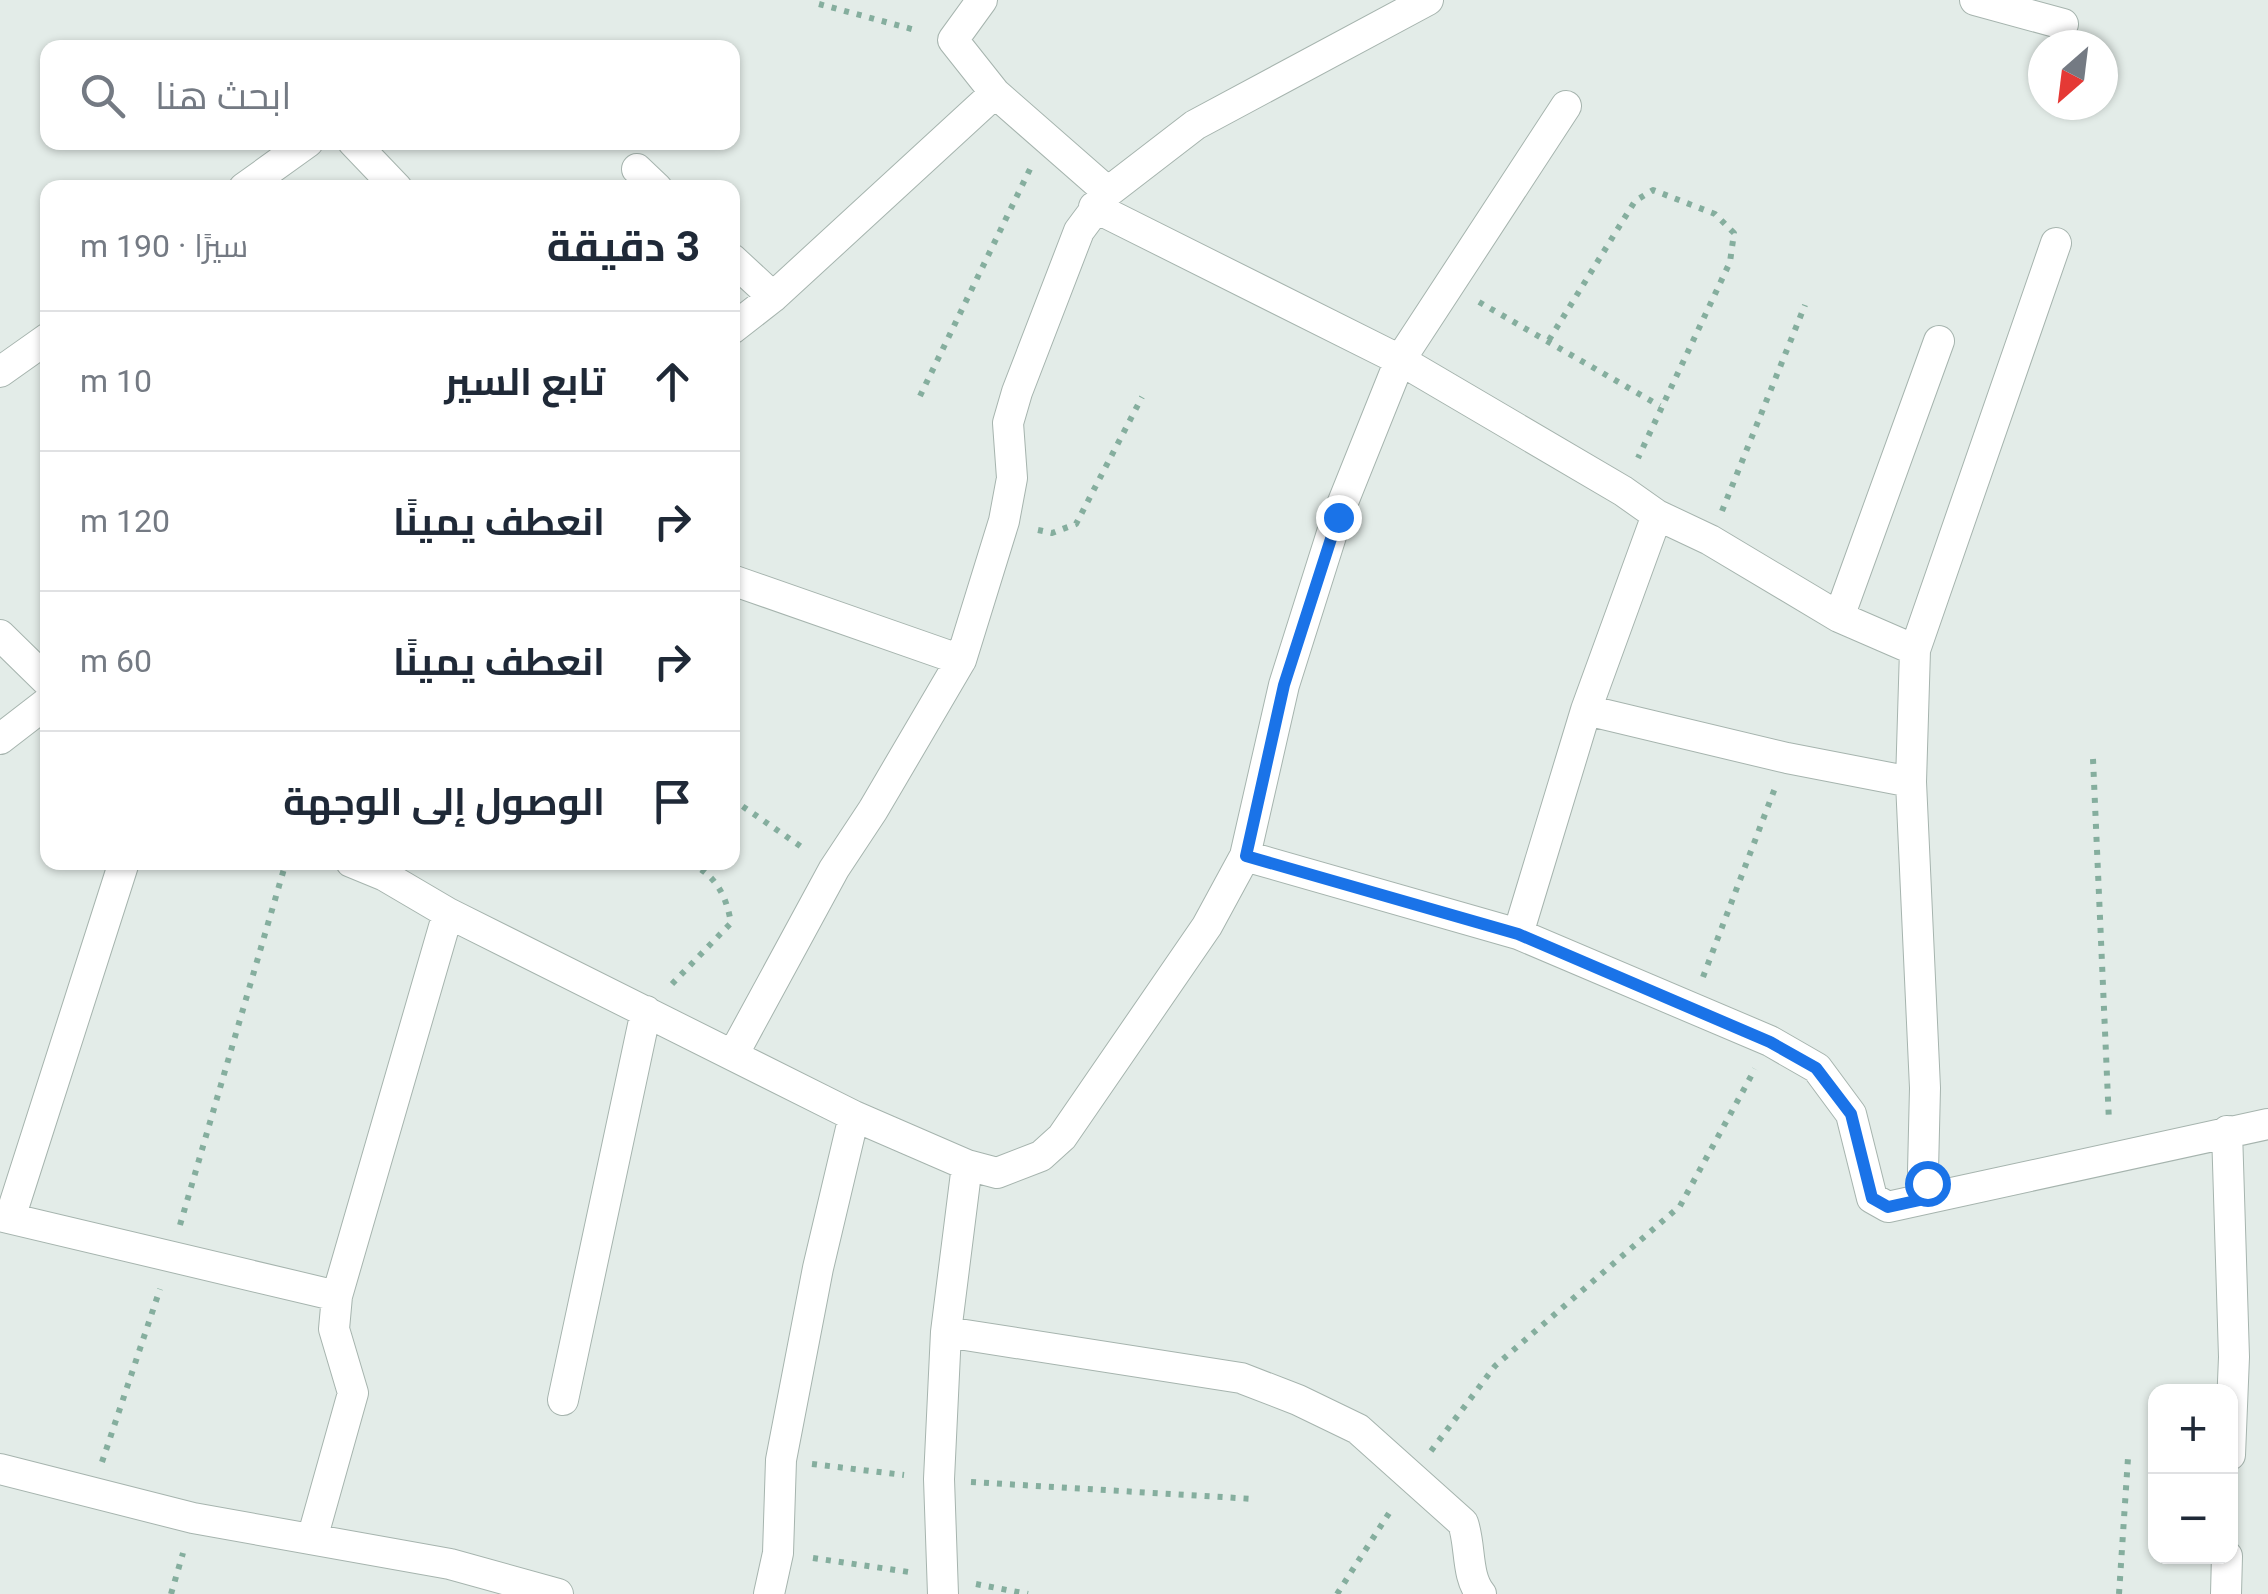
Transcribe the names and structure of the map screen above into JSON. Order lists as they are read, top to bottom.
{
  "north": "bottom left",
  "page": {
    "search": "ابحث هنا",
    "heading": ["3 دقيقة", "سيرًا · 190 m"],
    "list": [
      ["تابع السير", "10 m"],
      ["انعطف يمينًا", "120 m"],
      ["انعطف يمينًا", "60 m"],
      "الوصول إلى الوجهة"
    ],
    "map_buttons": ["+", "−"]
  }
}
